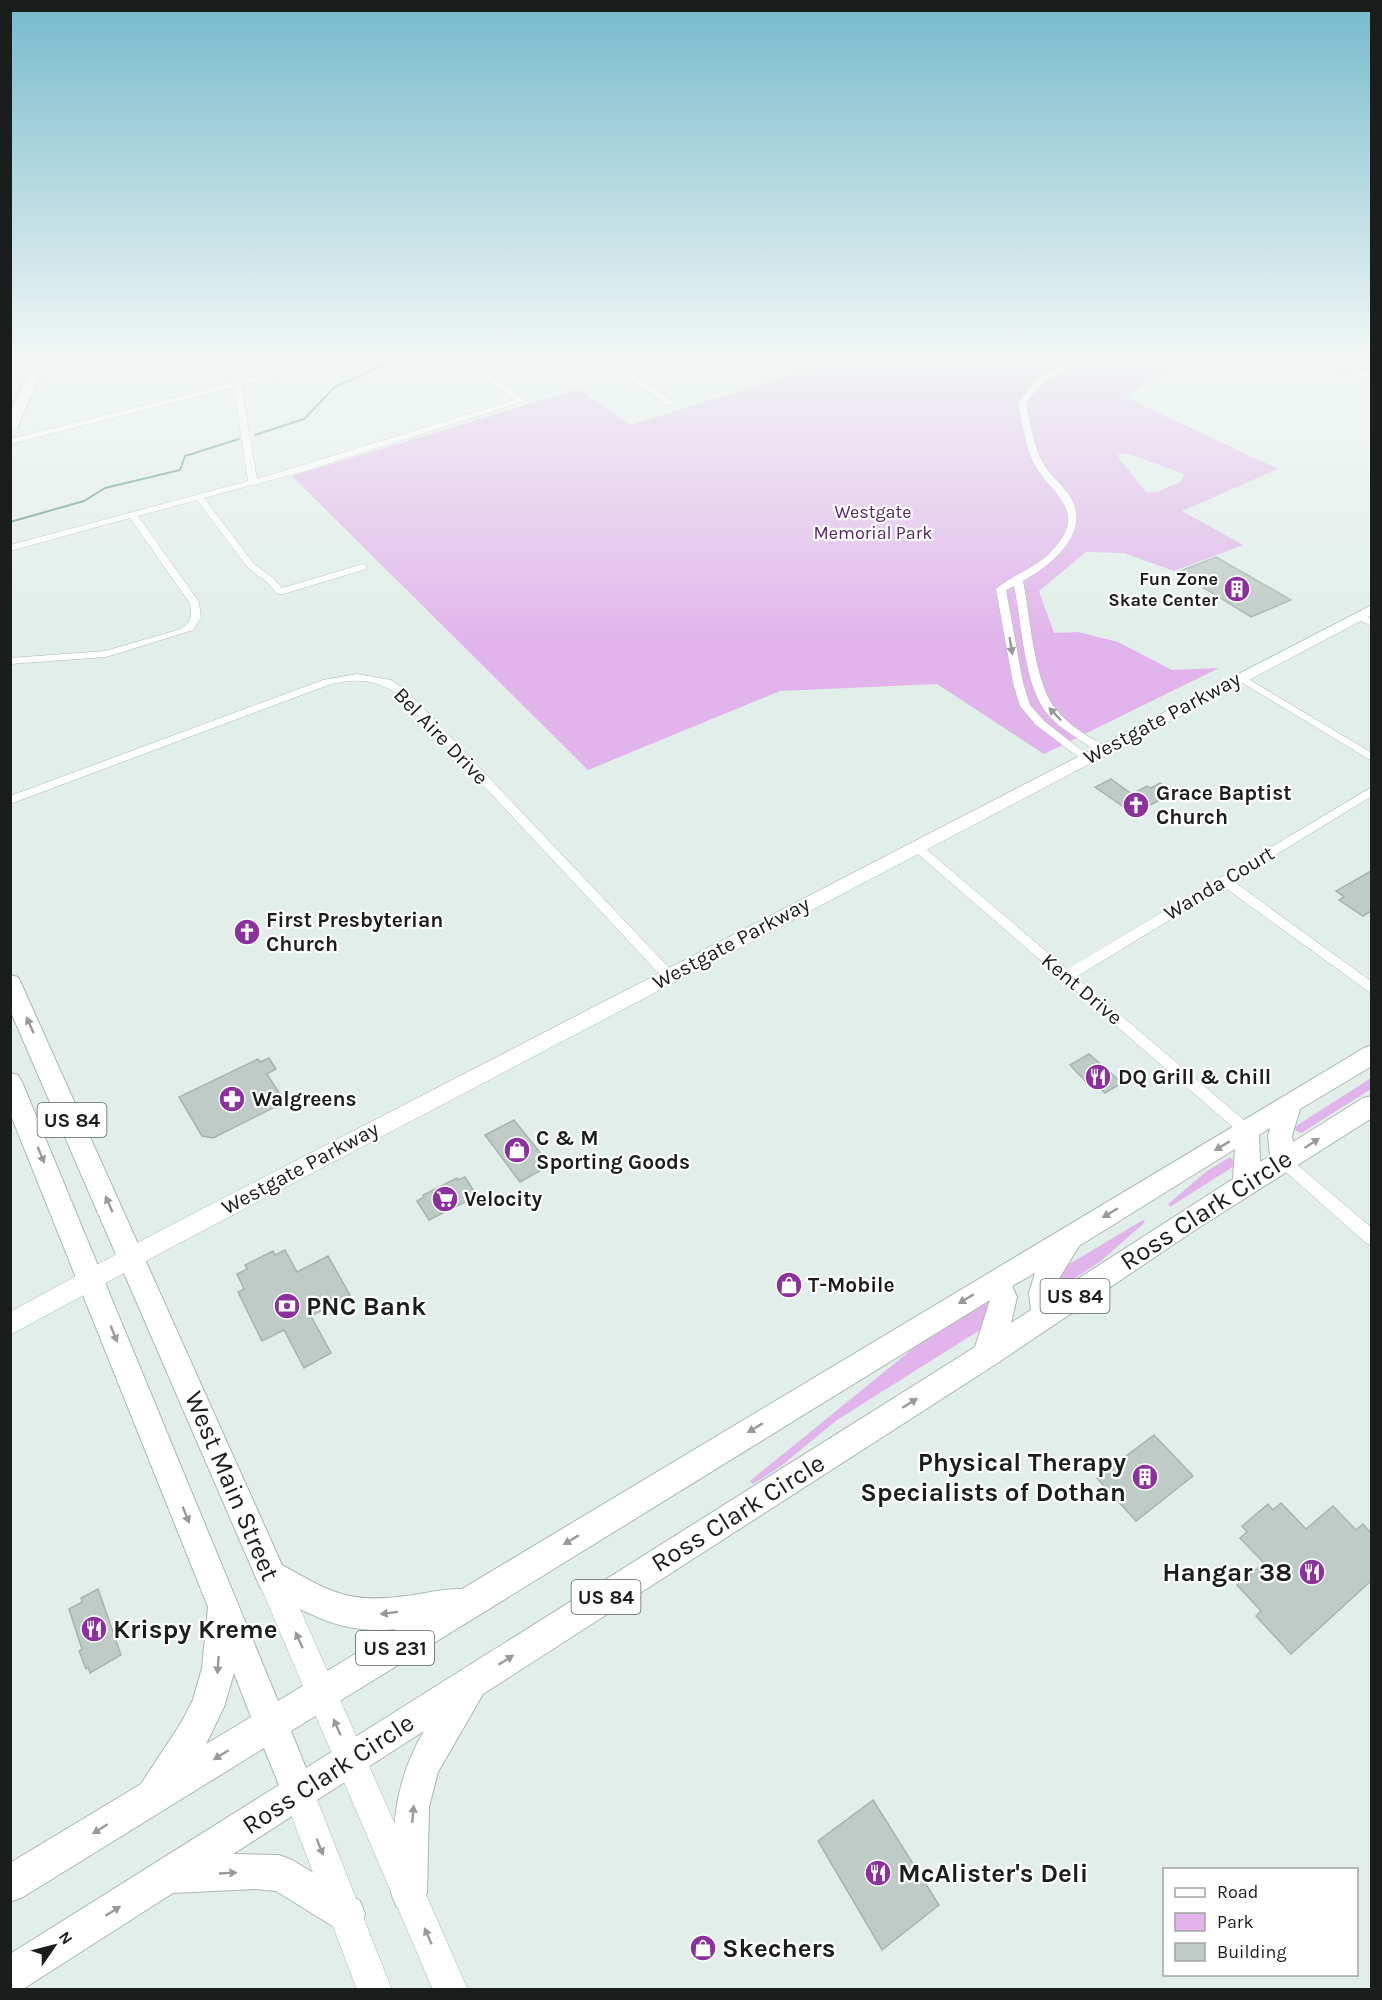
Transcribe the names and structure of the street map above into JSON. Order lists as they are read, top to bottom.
{
  "streets": {
    "highway": [
      "US 84",
      "Ross Clark Circle",
      "West Main Street",
      "US 231"
    ],
    "main road": ["Westgate Parkway"],
    "street": ["Bel Aire Drive", "Wanda Court", "Kent Drive"]
  },
  "crossings": [
    ["Westgate Parkway", "Bel Aire Drive"],
    ["Westgate Parkway", "Kent Drive"],
    ["Westgate Parkway", "US 84"],
    ["Westgate Parkway", "West Main Street"],
    ["Wanda Court", "Kent Drive"],
    ["Kent Drive", "Ross Clark Circle"],
    ["US 84", "Ross Clark Circle"],
    ["US 84", "West Main Street"],
    ["Ross Clark Circle", "West Main Street"]
  ],
  "parks": ["Westgate Memorial Park"],
  "places": {
    "building": ["Fun Zone Skate Center", "Physical Therapy Specialists of Dothan"],
    "church": ["Grace Baptist Church", "First Presbyterian Church"],
    "restaurant": [
      "DQ Grill & Chill",
      "Hangar 38",
      "Krispy Kreme",
      "McAlister's Deli"
    ],
    "pharmacy": ["Walgreens"],
    "shop": ["C & M Sporting Goods", "T-Mobile", "Skechers"],
    "supermarket": ["Velocity"],
    "bank": ["PNC Bank"]
  },
  "legend": ["Road", "Park", "Building"],
  "north": "top right"
}
